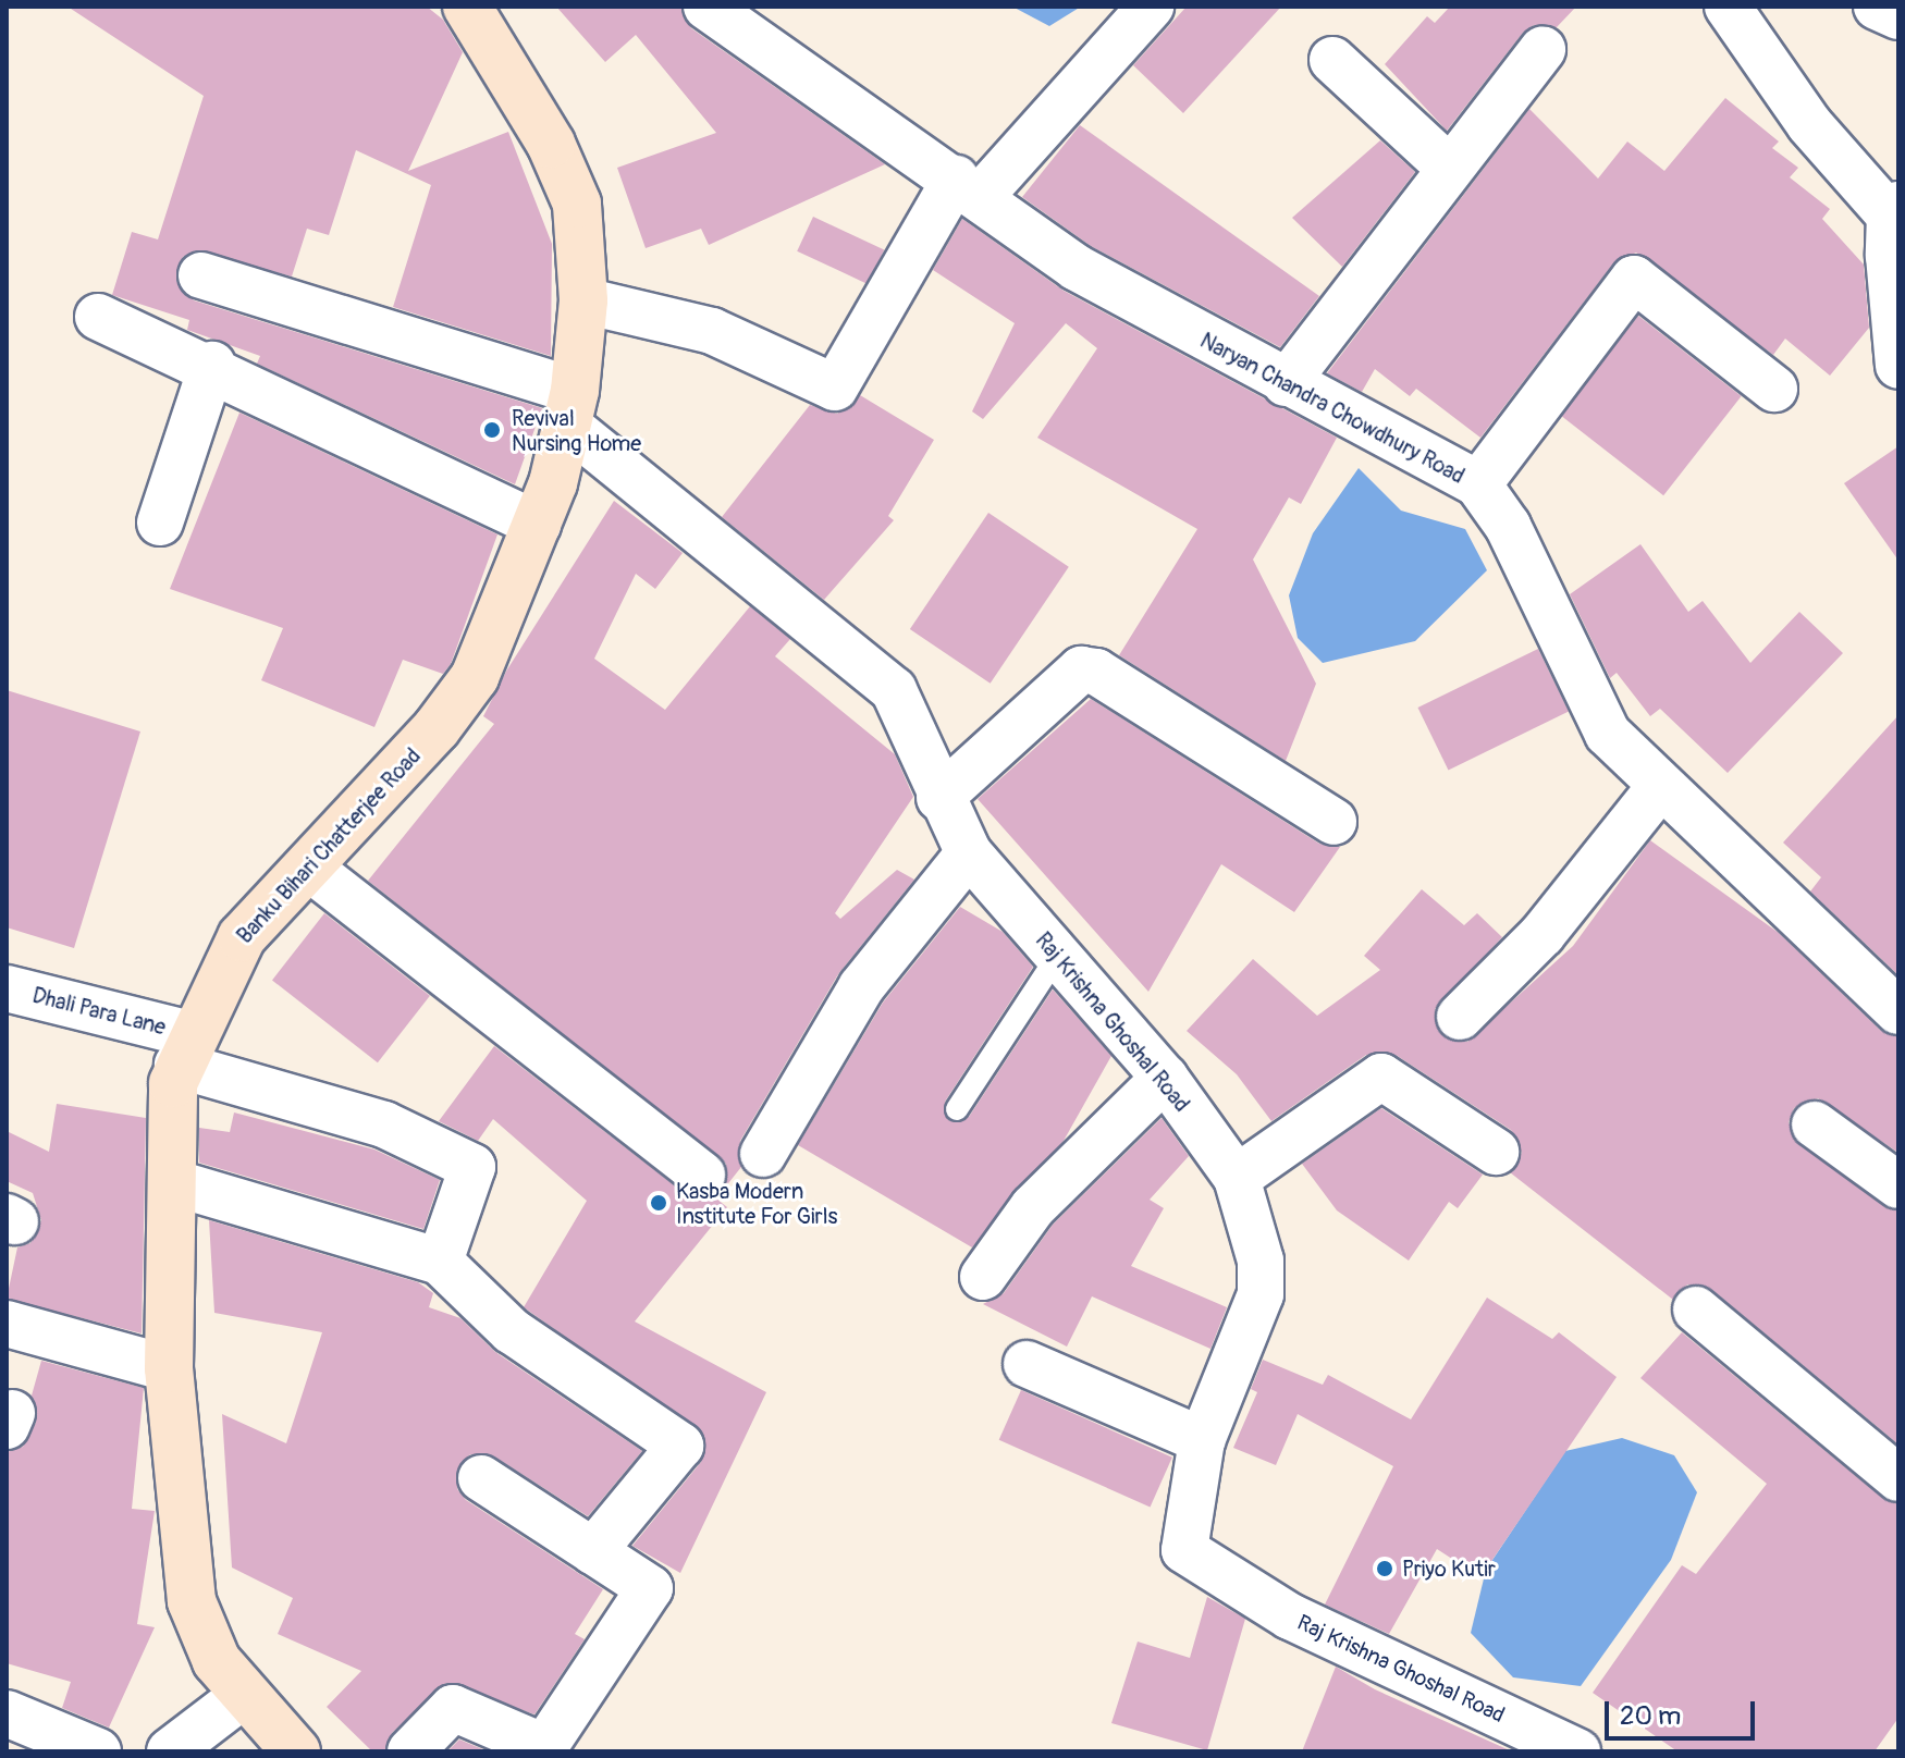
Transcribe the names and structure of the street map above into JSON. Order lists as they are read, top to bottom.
{
  "streets": {
    "main road": ["Banku Bihari Chatterjee Road"],
    "street": ["Naryan Chandra Chowdhury Road", "Dhali Para Lane", "Raj Krishna Ghoshal Road"]
  },
  "crossings": [
    ["Banku Bihari Chatterjee Road", "Dhali Para Lane"],
    ["Banku Bihari Chatterjee Road", "Raj Krishna Ghoshal Road"]
  ],
  "places": ["Revival Nursing Home", "Kasba Modern Institute For Girls", "Priyo Kutir"],
  "scale_bar": "20 m"
}
